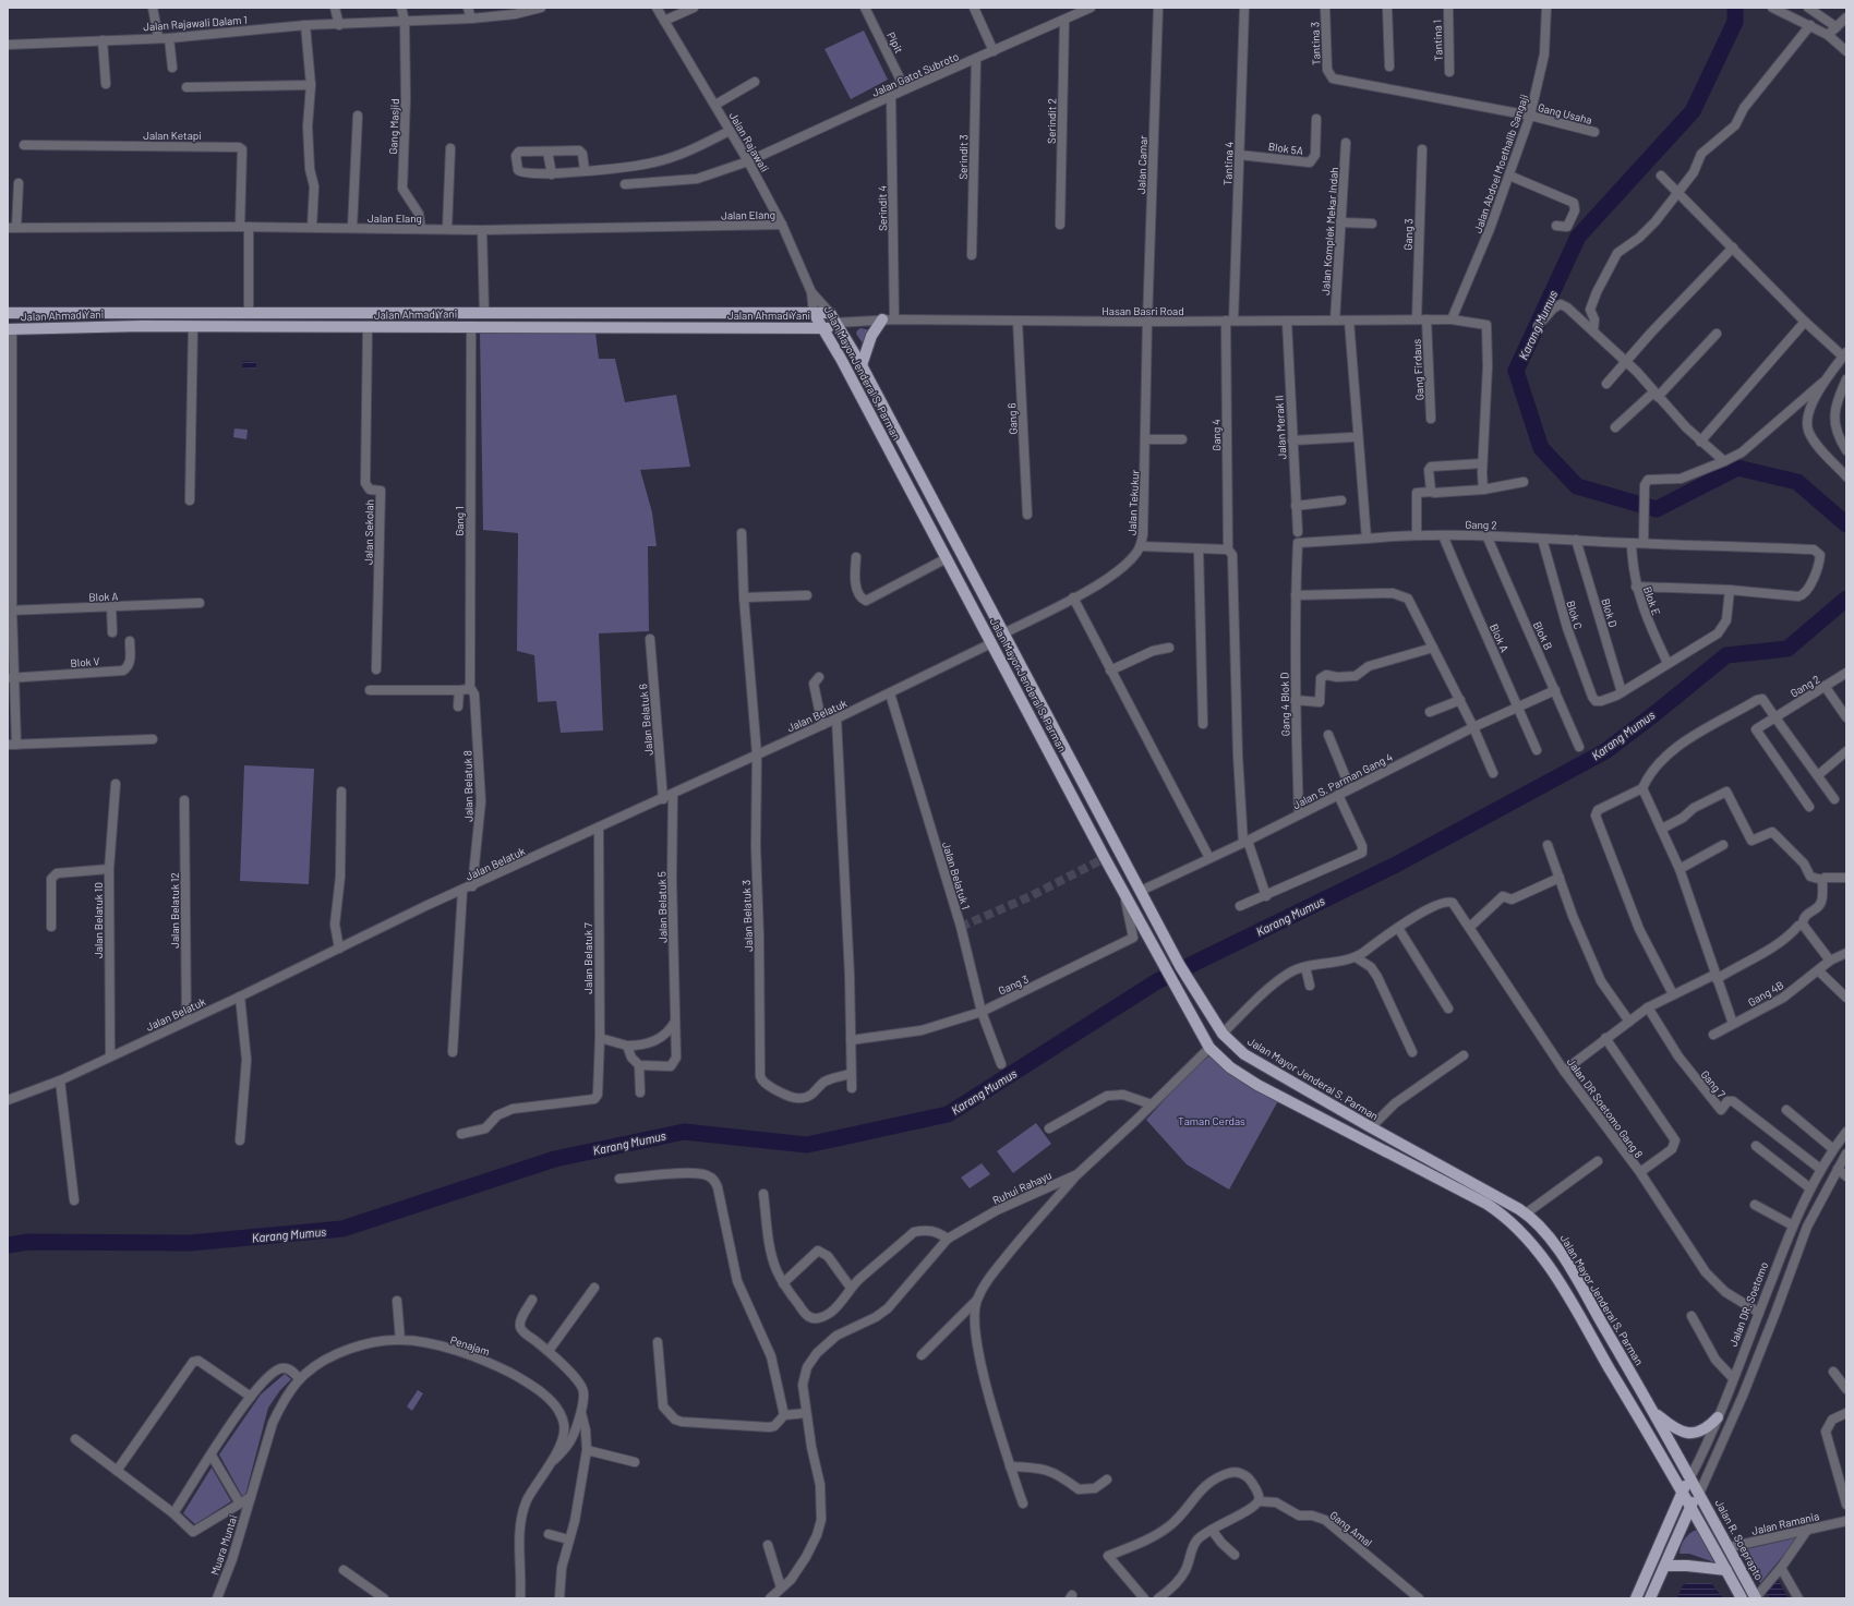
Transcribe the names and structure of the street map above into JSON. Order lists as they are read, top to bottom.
{
  "streets": {
    "main road": [
      "Jalan Ahmad Yani",
      "Jalan Mayor Jenderal S. Parman",
      "Jalan DR. Soetomo",
      "Jalan R. Soeprapto"
    ],
    "street": [
      "Jalan Rajawali Dalam 1",
      "Tantina 1",
      "Pipit",
      "Tantina 3",
      "Jalan Gatot Subroto",
      "Gang Usaha",
      "Serindit 2",
      "Gang Masjid",
      "Jalan Ketapi",
      "Jalan Rajawali",
      "Blok 5A",
      "Serindit 3",
      "Tantina 4",
      "Jalan Abdoel Moethalib Sangaji",
      "Jalan Camar",
      "Serindit 4",
      "Jalan Elang",
      "Jalan Komplek Mekar Indah",
      "Gang 3",
      "Hasan Basri Road",
      "Gang Firdaus",
      "Gang 6",
      "Jalan Merak II",
      "Gang 4",
      "Jalan Tekukur",
      "Gang 1",
      "Gang 2",
      "Jalan Sekolah",
      "Blok A",
      "Blok E",
      "Blok D",
      "Blok C",
      "Blok B",
      "Blok V",
      "Gang 4 Blok D",
      "Jalan Belatuk",
      "Jalan Belatuk 6",
      "Jalan S. Parman Gang 4",
      "Jalan Belatuk 8",
      "Jalan Belatuk 1",
      "Jalan Belatuk 5",
      "Jalan Belatuk 12",
      "Jalan Belatuk 3",
      "Jalan Belatuk 10",
      "Jalan Belatuk 7",
      "Gang 4B",
      "Gang 7",
      "Jalan DR Soetomo Gang 8",
      "Ruhui Rahayu",
      "Penajam",
      "Jalan Ramania",
      "Gang Amal",
      "Muara Muntai"
    ]
  },
  "crossings": [
    ["Jalan Rajawali Dalam 1", "Gang Masjid"],
    ["Pipit", "Jalan Gatot Subroto"],
    ["Tantina 3", "Gang Usaha"],
    ["Jalan Gatot Subroto", "Serindit 2"],
    ["Jalan Gatot Subroto", "Jalan Rajawali"],
    ["Jalan Gatot Subroto", "Serindit 3"],
    ["Jalan Gatot Subroto", "Serindit 4"],
    ["Gang Usaha", "Jalan Abdoel Moethalib Sangaji"],
    ["Gang Masjid", "Jalan Elang"],
    ["Jalan Ketapi", "Jalan Elang"],
    ["Jalan Rajawali", "Jalan Elang"],
    ["Jalan Rajawali", "Jalan Mayor Jenderal S. Parman"],
    ["Blok 5A", "Tantina 4"],
    ["Tantina 4", "Hasan Basri Road"],
    ["Tantina 4", "Gang 4"],
    ["Jalan Abdoel Moethalib Sangaji", "Hasan Basri Road"],
    ["Jalan Camar", "Hasan Basri Road"],
    ["Jalan Camar", "Jalan Tekukur"],
    ["Serindit 4", "Hasan Basri Road"],
    ["Jalan Komplek Mekar Indah", "Hasan Basri Road"],
    ["Gang 3", "Hasan Basri Road"],
    ["Gang 3", "Jalan Mayor Jenderal S. Parman"],
    ["Gang 3", "Jalan Belatuk 1"],
    ["Hasan Basri Road", "Jalan Ahmad Yani"],
    ["Hasan Basri Road", "Gang Firdaus"],
    ["Hasan Basri Road", "Jalan Mayor Jenderal S. Parman"],
    ["Hasan Basri Road", "Gang 6"],
    ["Hasan Basri Road", "Jalan Merak II"],
    ["Hasan Basri Road", "Gang 4"],
    ["Hasan Basri Road", "Jalan Tekukur"],
    ["Jalan Ahmad Yani", "Jalan Mayor Jenderal S. Parman"],
    ["Jalan Ahmad Yani", "Gang 1"],
    ["Jalan Ahmad Yani", "Jalan Sekolah"],
    ["Jalan Mayor Jenderal S. Parman", "Jalan Tekukur"],
    ["Jalan Mayor Jenderal S. Parman", "Jalan Belatuk"],
    ["Jalan Mayor Jenderal S. Parman", "Jalan S. Parman Gang 4"],
    ["Jalan Mayor Jenderal S. Parman", "Ruhui Rahayu"],
    ["Jalan Mayor Jenderal S. Parman", "Jalan DR. Soetomo"],
    ["Jalan Mayor Jenderal S. Parman", "Jalan R. Soeprapto"],
    ["Gang 4", "Jalan S. Parman Gang 4"],
    ["Gang 1", "Jalan Belatuk 8"],
    ["Gang 2", "Blok A"],
    ["Gang 2", "Blok E"],
    ["Gang 2", "Blok D"],
    ["Gang 2", "Blok C"],
    ["Gang 2", "Blok B"],
    ["Gang 2", "Gang 4 Blok D"],
    ["Blok A", "Jalan S. Parman Gang 4"],
    ["Blok D", "Blok C"],
    ["Blok B", "Jalan S. Parman Gang 4"],
    ["Gang 4 Blok D", "Jalan S. Parman Gang 4"],
    ["Jalan Belatuk", "Jalan Belatuk 6"],
    ["Jalan Belatuk", "Jalan Belatuk 8"],
    ["Jalan Belatuk", "Jalan Belatuk 1"],
    ["Jalan Belatuk", "Jalan Belatuk 5"],
    ["Jalan Belatuk", "Jalan Belatuk 12"],
    ["Jalan Belatuk", "Jalan Belatuk 3"],
    ["Jalan Belatuk", "Jalan Belatuk 10"],
    ["Jalan Belatuk", "Jalan Belatuk 7"],
    ["Gang 7", "Jalan DR. Soetomo"],
    ["Jalan DR Soetomo Gang 8", "Jalan DR. Soetomo"],
    ["Jalan DR. Soetomo", "Jalan R. Soeprapto"],
    ["Penajam", "Muara Muntai"],
    ["Jalan Ramania", "Jalan R. Soeprapto"]
  ],
  "water": ["Karang Mumus"],
  "parks": ["Taman Cerdas"]
}
